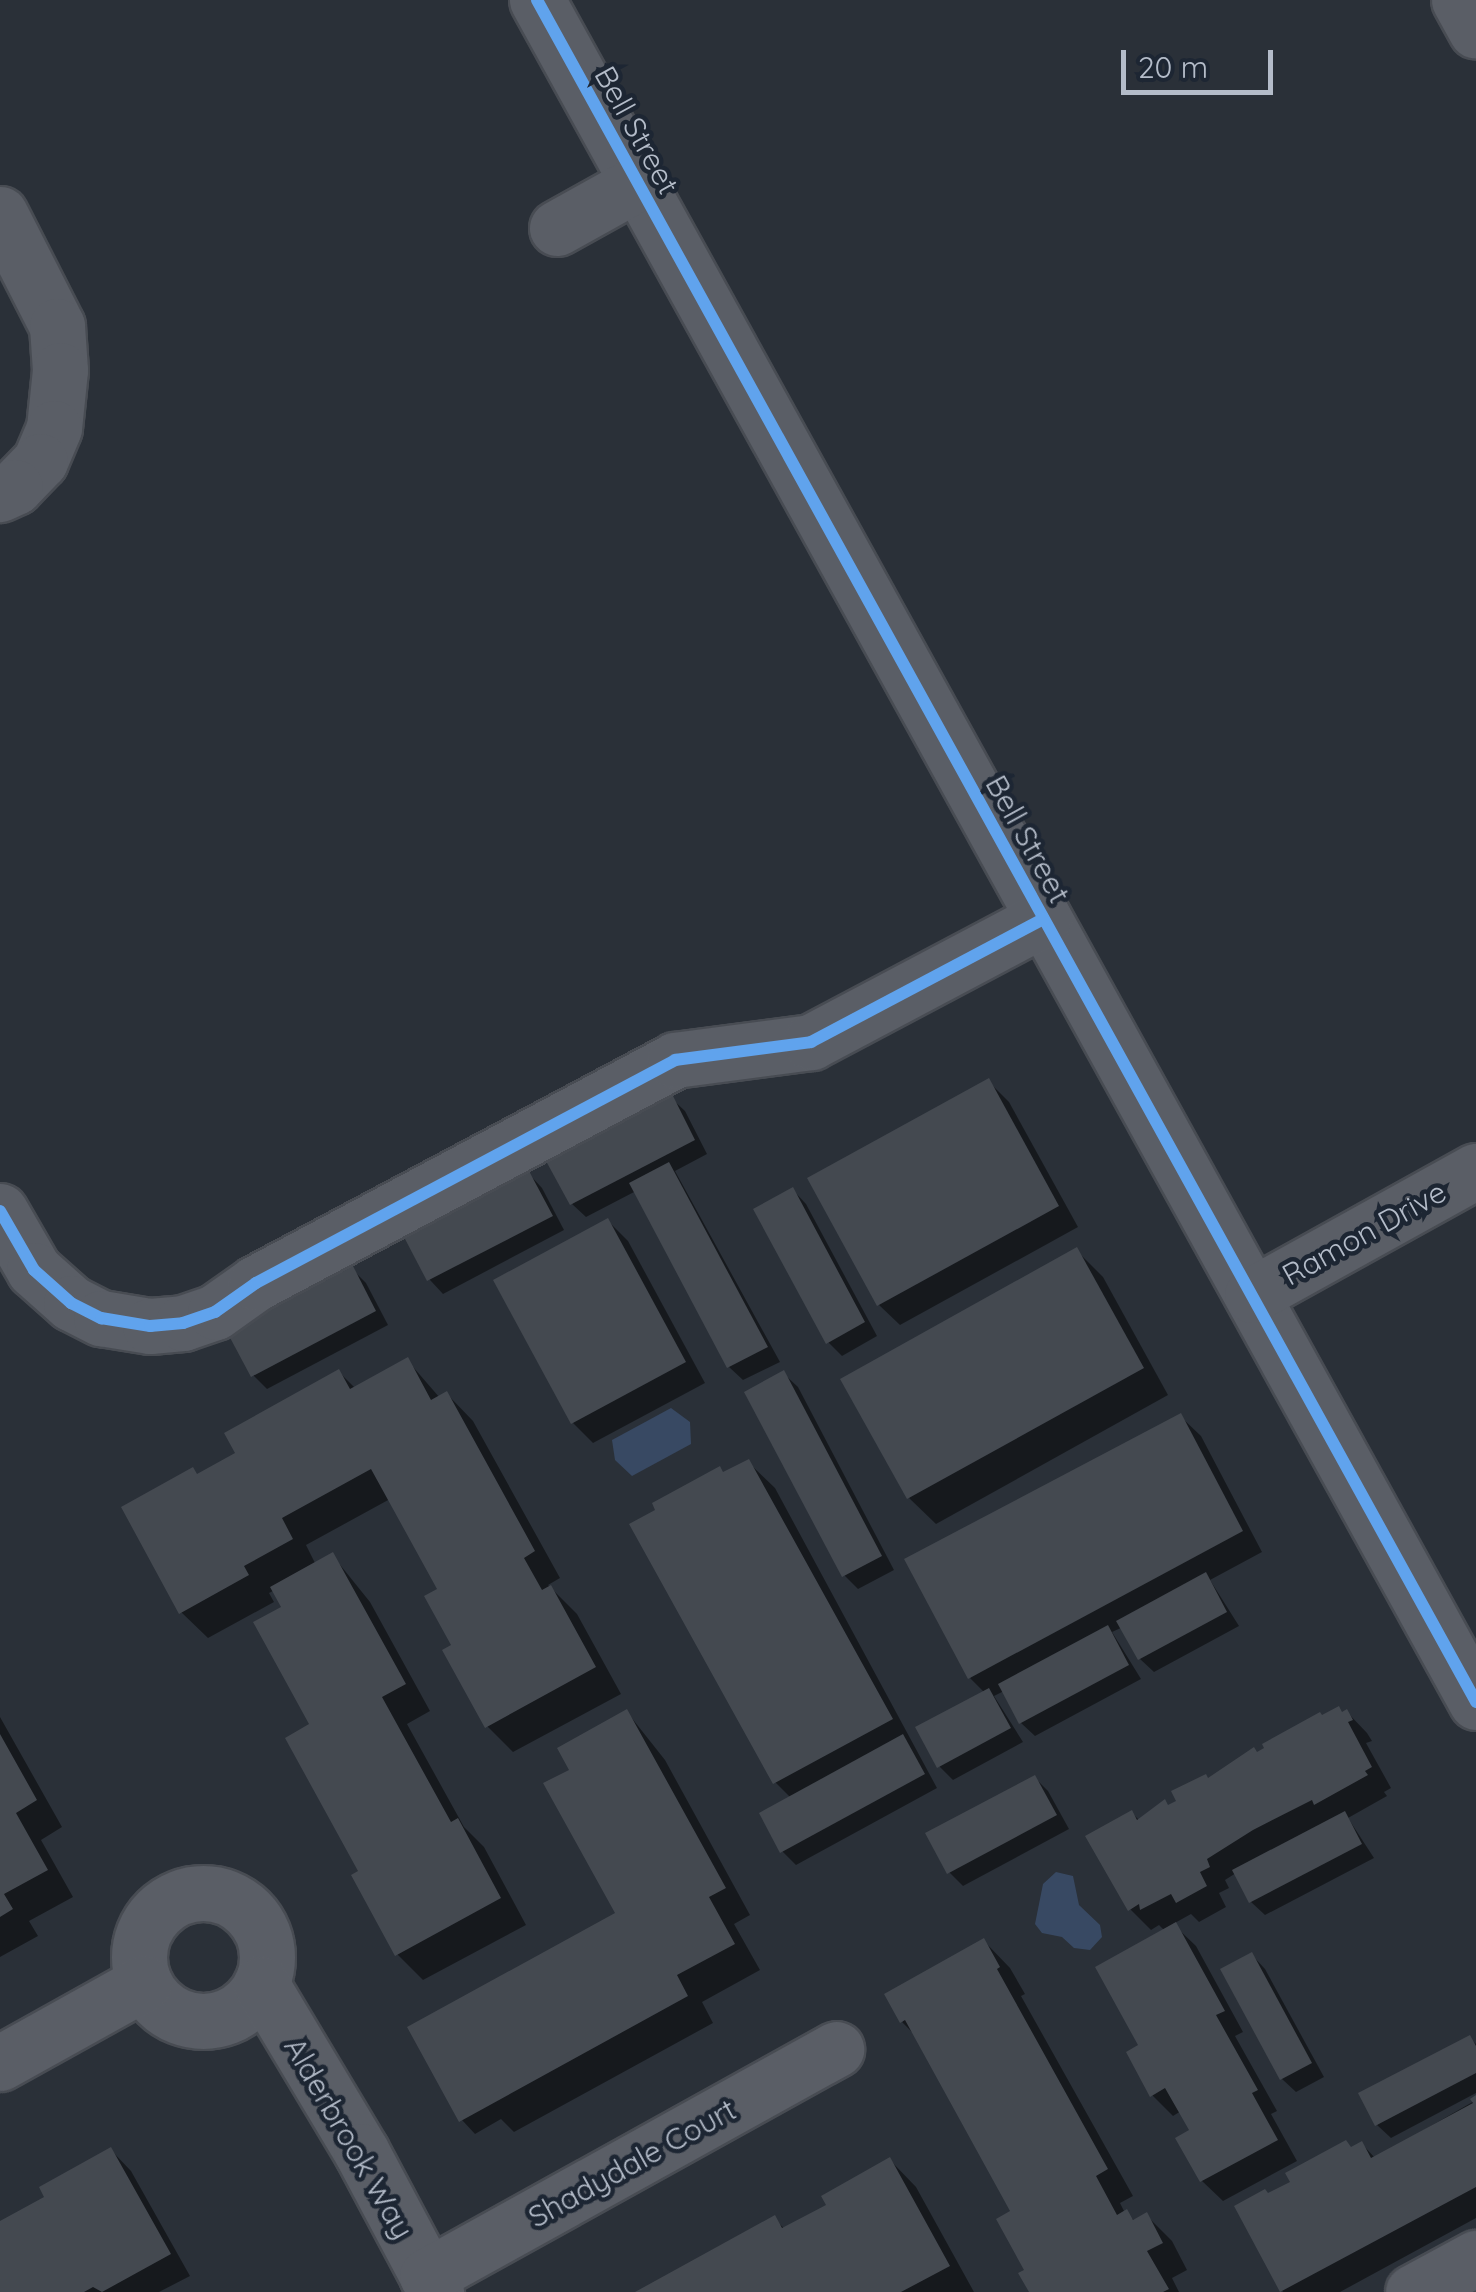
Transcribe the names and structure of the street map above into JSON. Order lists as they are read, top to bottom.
{
  "streets": {
    "street": [
      "Bell Street",
      "Ramon Drive",
      "Alderbrook Way",
      "Shadydale Court"
    ]
  },
  "crossings": [
    ["Bell Street", "Ramon Drive"],
    ["Alderbrook Way", "Shadydale Court"]
  ],
  "scale_bar": "20 m"
}
